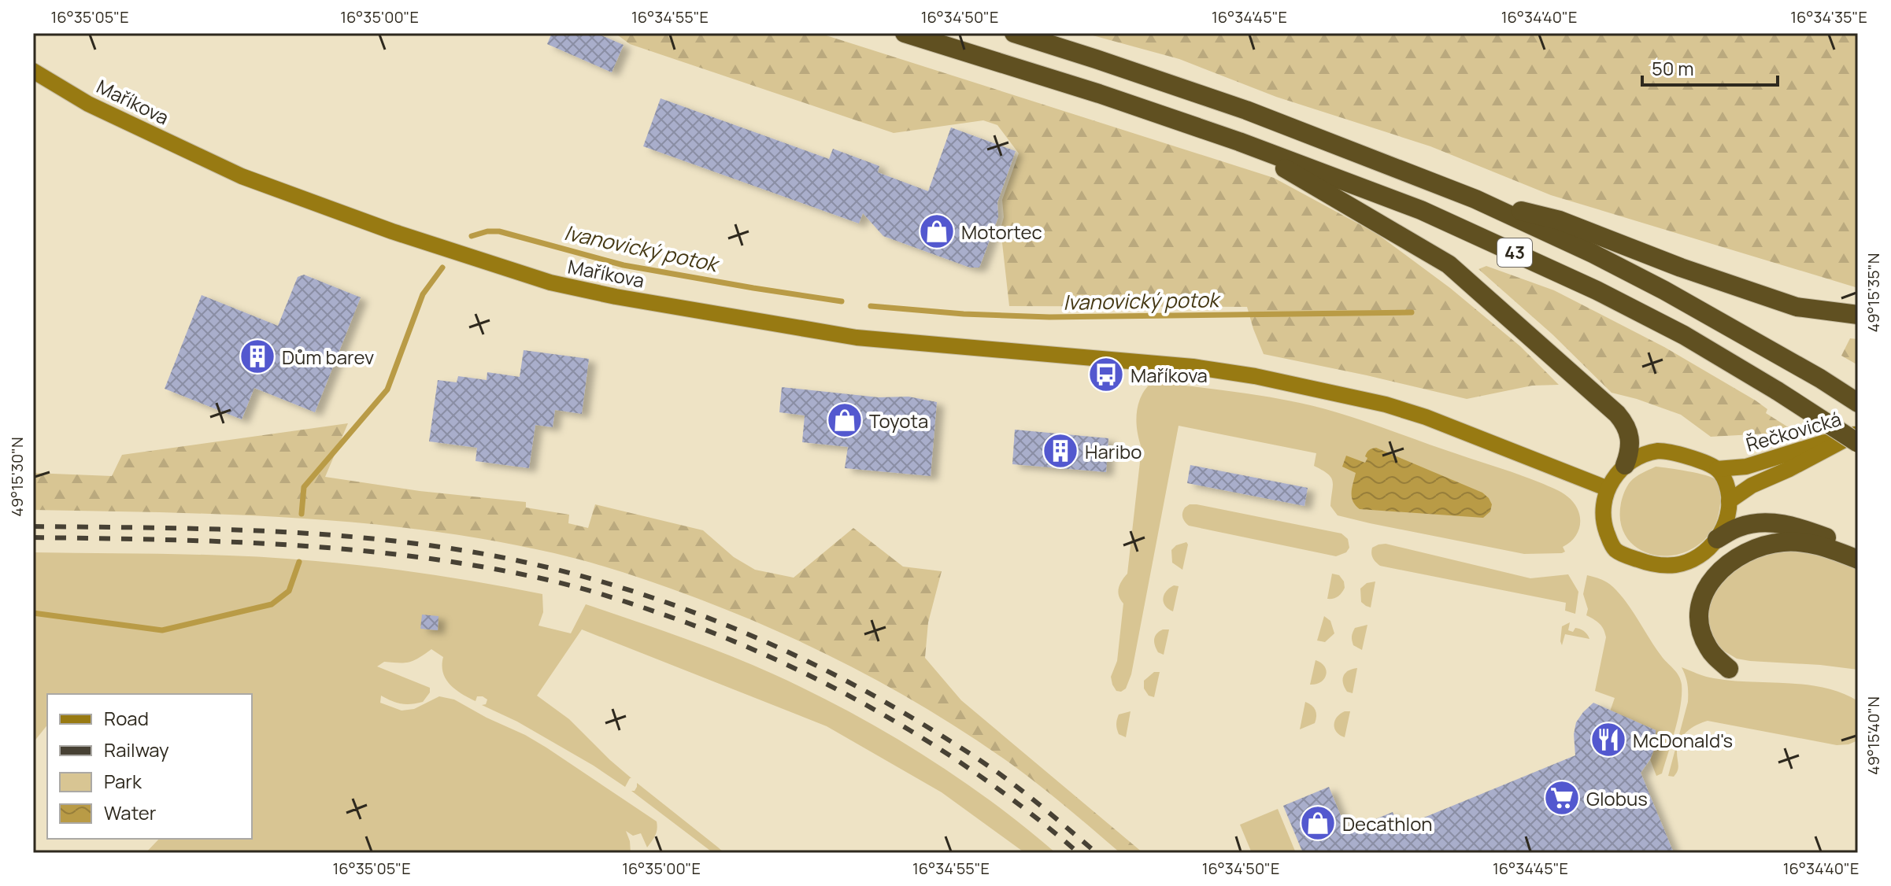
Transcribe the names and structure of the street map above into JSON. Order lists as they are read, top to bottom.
{
  "streets": {
    "highway": ["43"],
    "street": ["Maříkova", "Řečkovická"]
  },
  "crossings": [
    ["Maříkova", "Řečkovická"]
  ],
  "water": ["Ivanovický potok"],
  "places": {
    "shop": ["Motortec", "Toyota", "Decathlon"],
    "building": ["Dům barev", "Haribo"],
    "bus stop": ["Maříkova"],
    "restaurant": ["McDonald's"],
    "supermarket": ["Globus"]
  },
  "legend": [
    "Road",
    "Railway",
    "Park",
    "Water"
  ],
  "scale_bar": "50 m",
  "coordinates": [
    "16°35'05\"E",
    "16°35'00\"E",
    "16°34'55\"E",
    "16°34'50\"E",
    "16°34'45\"E",
    "16°34'40\"E",
    "16°34'35\"E",
    "49°15'35\"N",
    "49°15'30\"N",
    "49°15'40\"N"
  ]
}
